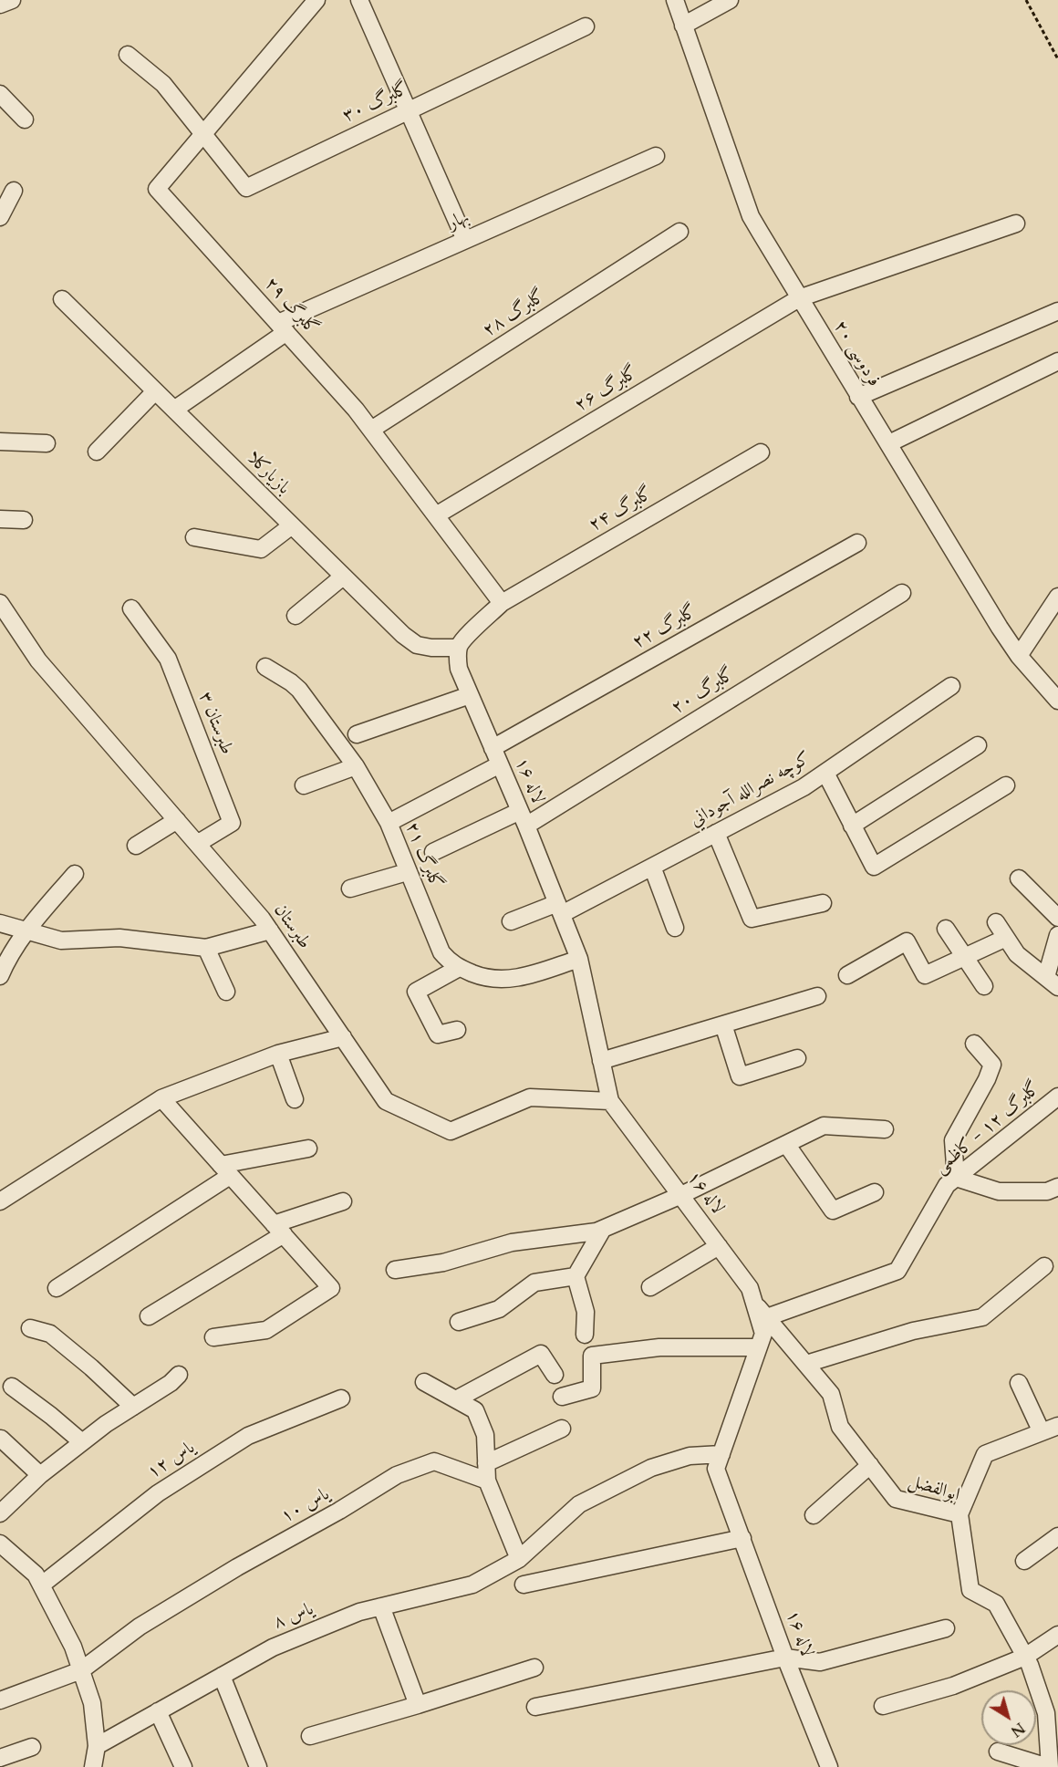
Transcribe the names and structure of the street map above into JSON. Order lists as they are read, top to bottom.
{
  "streets": {
    "street": [
      "گلبرگ ۳۰",
      "بهار",
      "گلبرگ ۲۹",
      "گلبرگ ۲۸",
      "فردوسی ۲۰",
      "گلبرگ ۲۶",
      "بازیارکلا",
      "گلبرگ ۲۴",
      "گلبرگ ۲۲",
      "گلبرگ ۲۰",
      "طبرستان ۳",
      "لاله ۱۶",
      "كوچه نصرالله آجوداني",
      "گلبرگ ۲۱",
      "طبرستان",
      "گلبرگ ۱۲ - کاظمی",
      "یاس ۱۲",
      "ابوالفضل",
      "یاس ۱۰",
      "یاس ۸"
    ]
  },
  "crossings": [
    ["گلبرگ ۳۰", "گلبرگ ۲۹"],
    ["بهار", "گلبرگ ۲۹"],
    ["بهار", "بازیارکلا"],
    ["گلبرگ ۲۹", "گلبرگ ۲۸"],
    ["گلبرگ ۲۹", "گلبرگ ۲۶"],
    ["گلبرگ ۲۹", "گلبرگ ۲۴"],
    ["فردوسی ۲۰", "گلبرگ ۲۶"],
    ["بازیارکلا", "لاله ۱۶"],
    ["گلبرگ ۲۲", "لاله ۱۶"],
    ["گلبرگ ۲۰", "لاله ۱۶"],
    ["طبرستان ۳", "طبرستان"],
    ["لاله ۱۶", "كوچه نصرالله آجوداني"],
    ["لاله ۱۶", "گلبرگ ۲۱"],
    ["لاله ۱۶", "طبرستان"],
    ["لاله ۱۶", "ابوالفضل"],
    ["لاله ۱۶", "یاس ۸"],
    ["گلبرگ ۱۲ - کاظمی", "ابوالفضل"]
  ],
  "north": "bottom right"
}
